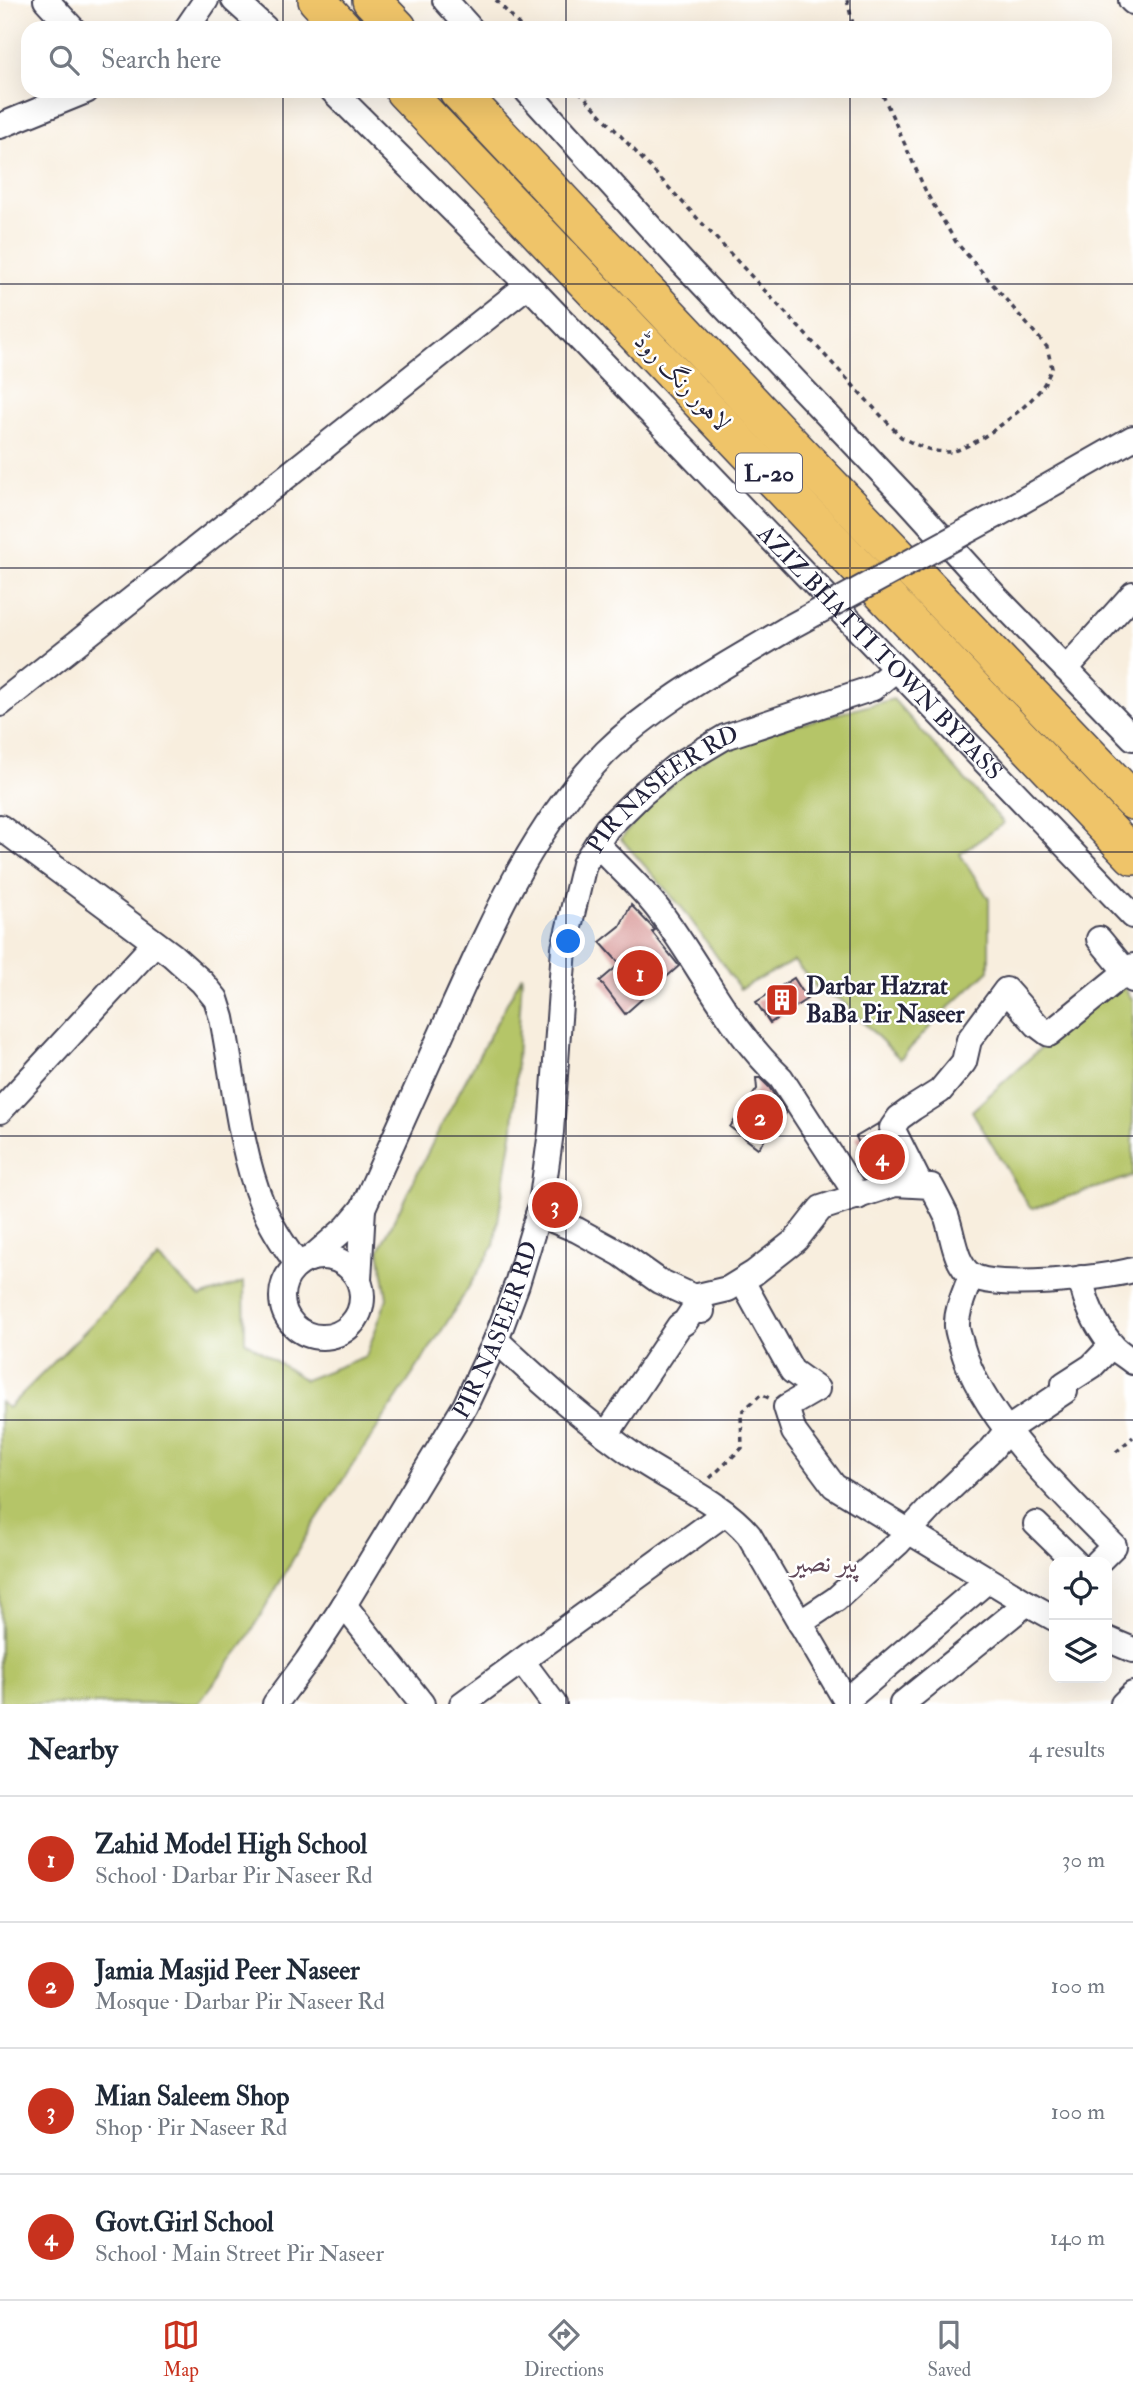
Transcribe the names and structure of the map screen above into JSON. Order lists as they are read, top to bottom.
{
  "streets": {
    "highway": ["لاہور رنگ روڈ", "L-20"],
    "street": ["AZIZ BHATTI TOWN BYPASS", "PIR NASEER RD"]
  },
  "crossings": [
    ["AZIZ BHATTI TOWN BYPASS", "PIR NASEER RD"]
  ],
  "districts": ["پیر نصیر"],
  "places": {
    "building": ["Darbar Hazrat BaBa Pir Naseer"]
  },
  "page": {
    "search": "Search here",
    "pins": [
      "1",
      "2",
      "4",
      "3"
    ],
    "heading": ["Nearby", "4 results"],
    "list": [
      {
        "mark": "1",
        "name": "Zahid Model High School",
        "note": "School · Darbar Pir Naseer Rd",
        "value": "30 m"
      },
      {
        "mark": "2",
        "name": "Jamia Masjid Peer Naseer",
        "note": "Mosque · Darbar Pir Naseer Rd",
        "value": "100 m"
      },
      {
        "mark": "3",
        "name": "Mian Saleem Shop",
        "note": "Shop · Pir Naseer Rd",
        "value": "100 m"
      },
      {
        "mark": "4",
        "name": "Govt.Girl School",
        "note": "School · Main Street Pir Naseer",
        "value": "140 m"
      }
    ],
    "nav": ["Map", "Directions", "Saved"]
  }
}
